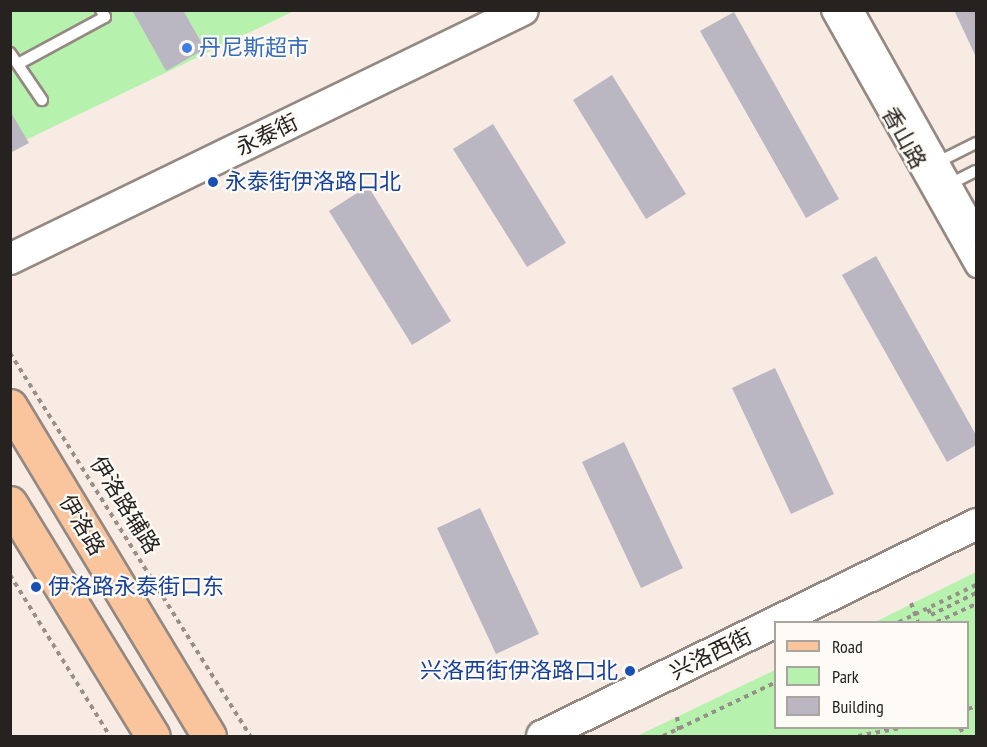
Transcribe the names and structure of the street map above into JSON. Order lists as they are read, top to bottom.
{
  "streets": {
    "main road": ["永泰街", "伊洛路", "兴洛西街"],
    "street": ["香山路"],
    "path": ["伊洛路辅路"]
  },
  "places": [
    "丹尼斯超市",
    "永泰街伊洛路口北",
    "伊洛路永泰街口东",
    "兴洛西街伊洛路口北"
  ],
  "legend": ["Road", "Park", "Building"]
}
